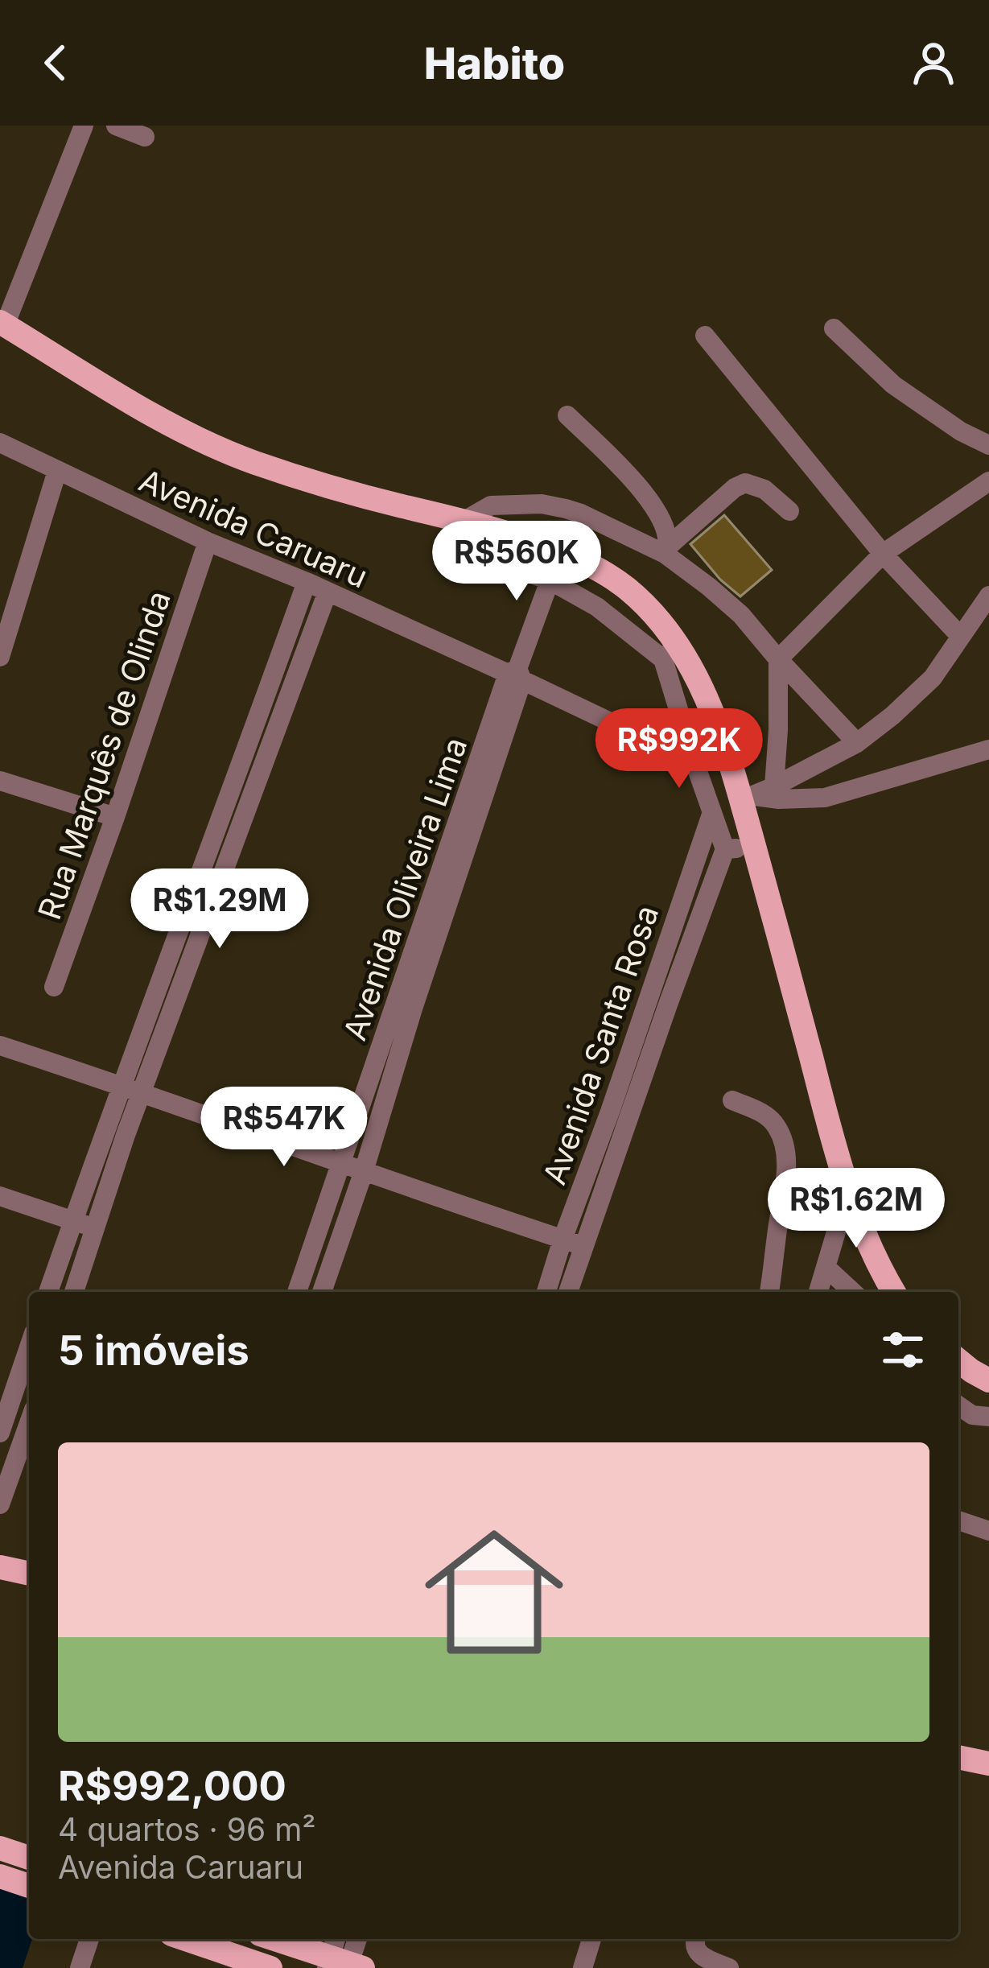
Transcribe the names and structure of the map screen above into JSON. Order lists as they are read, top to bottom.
{
  "streets": {
    "street": [
      "Avenida Caruaru",
      "Rua Marquês de Olinda",
      "Avenida Oliveira Lima",
      "Avenida Santa Rosa"
    ]
  },
  "crossings": [
    ["Avenida Caruaru", "Rua Marquês de Olinda"],
    ["Avenida Caruaru", "Avenida Oliveira Lima"]
  ],
  "page": {
    "header": "Habito",
    "price": [
      "R$560K",
      "R$992K",
      "R$1.29M",
      "R$547K",
      "R$1.62M"
    ],
    "heading": "5 imóveis",
    "list": [
      {
        "name": "R$992,000",
        "note": "4 quartos · 96 m² · Avenida Caruaru"
      }
    ]
  }
}
